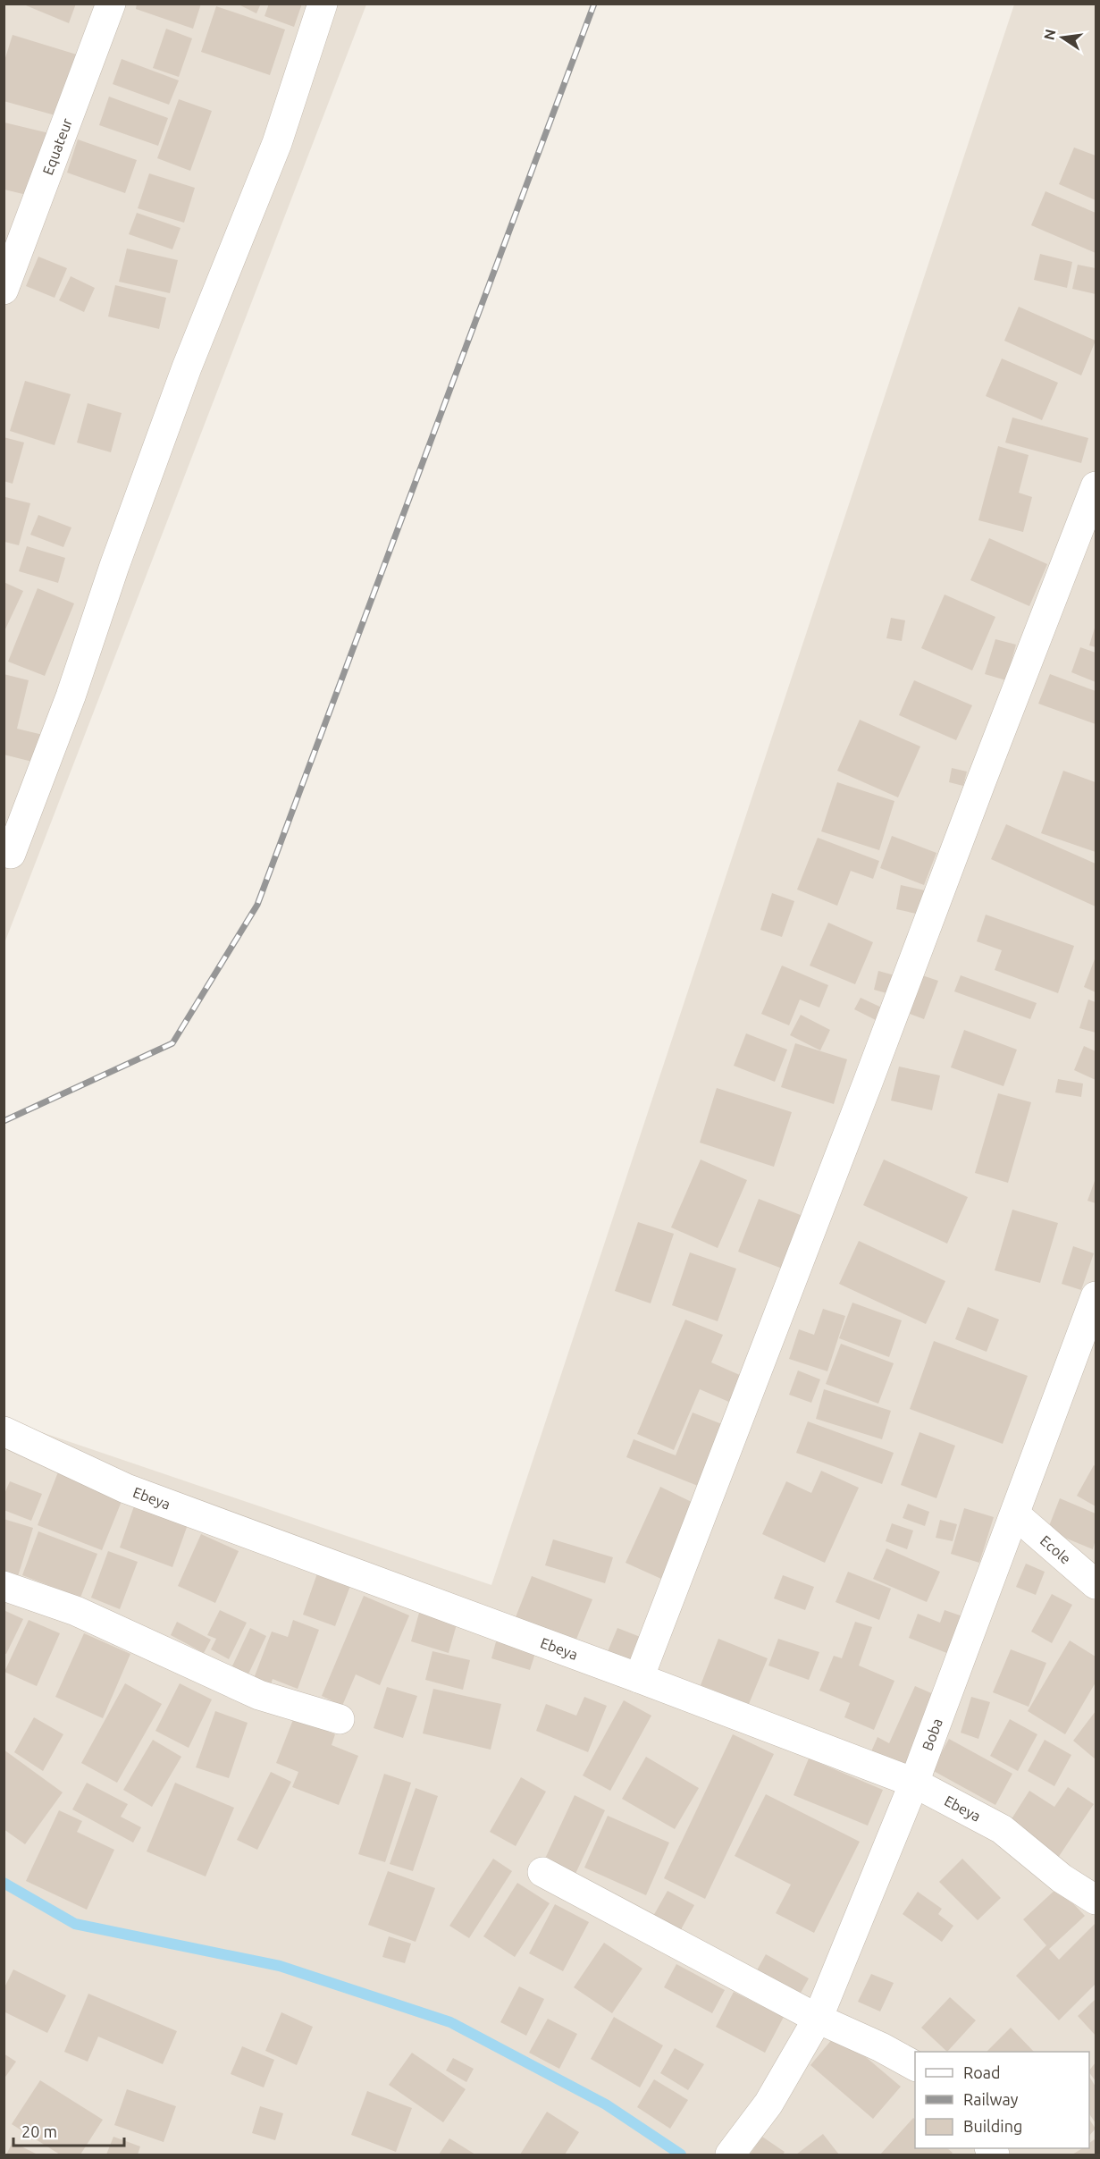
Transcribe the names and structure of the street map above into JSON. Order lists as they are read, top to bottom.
{
  "streets": {
    "street": [
      "Equateur",
      "Ebeya",
      "Ecole",
      "Boba"
    ]
  },
  "crossings": [
    ["Ebeya", "Boba"],
    ["Ecole", "Boba"]
  ],
  "legend": ["Road", "Railway", "Building"],
  "scale_bar": "20 m",
  "north": "left"
}
